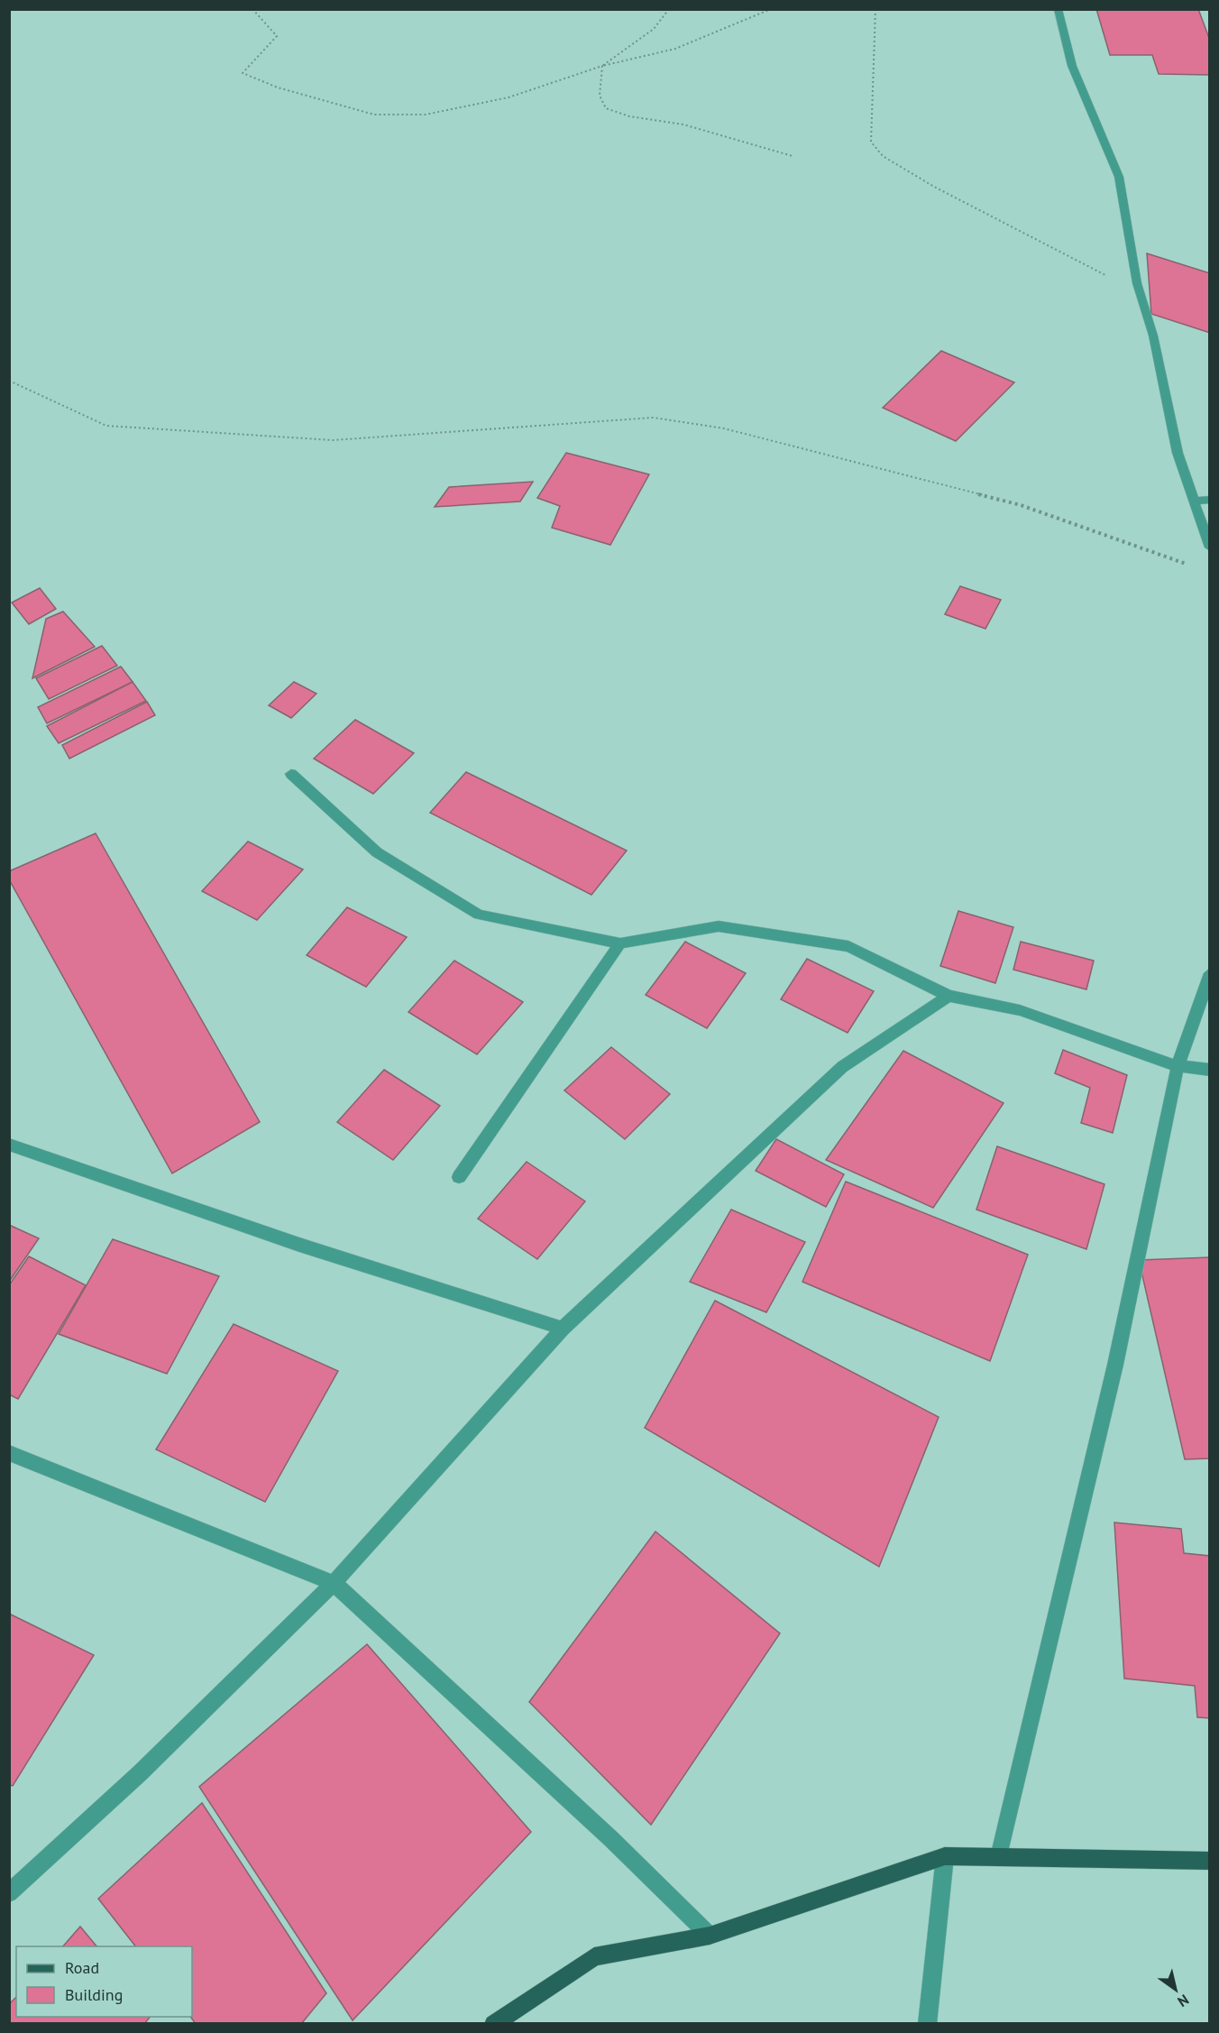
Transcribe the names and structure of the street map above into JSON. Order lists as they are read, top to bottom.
{
  "legend": ["Road", "Building"],
  "north": "bottom right"
}
